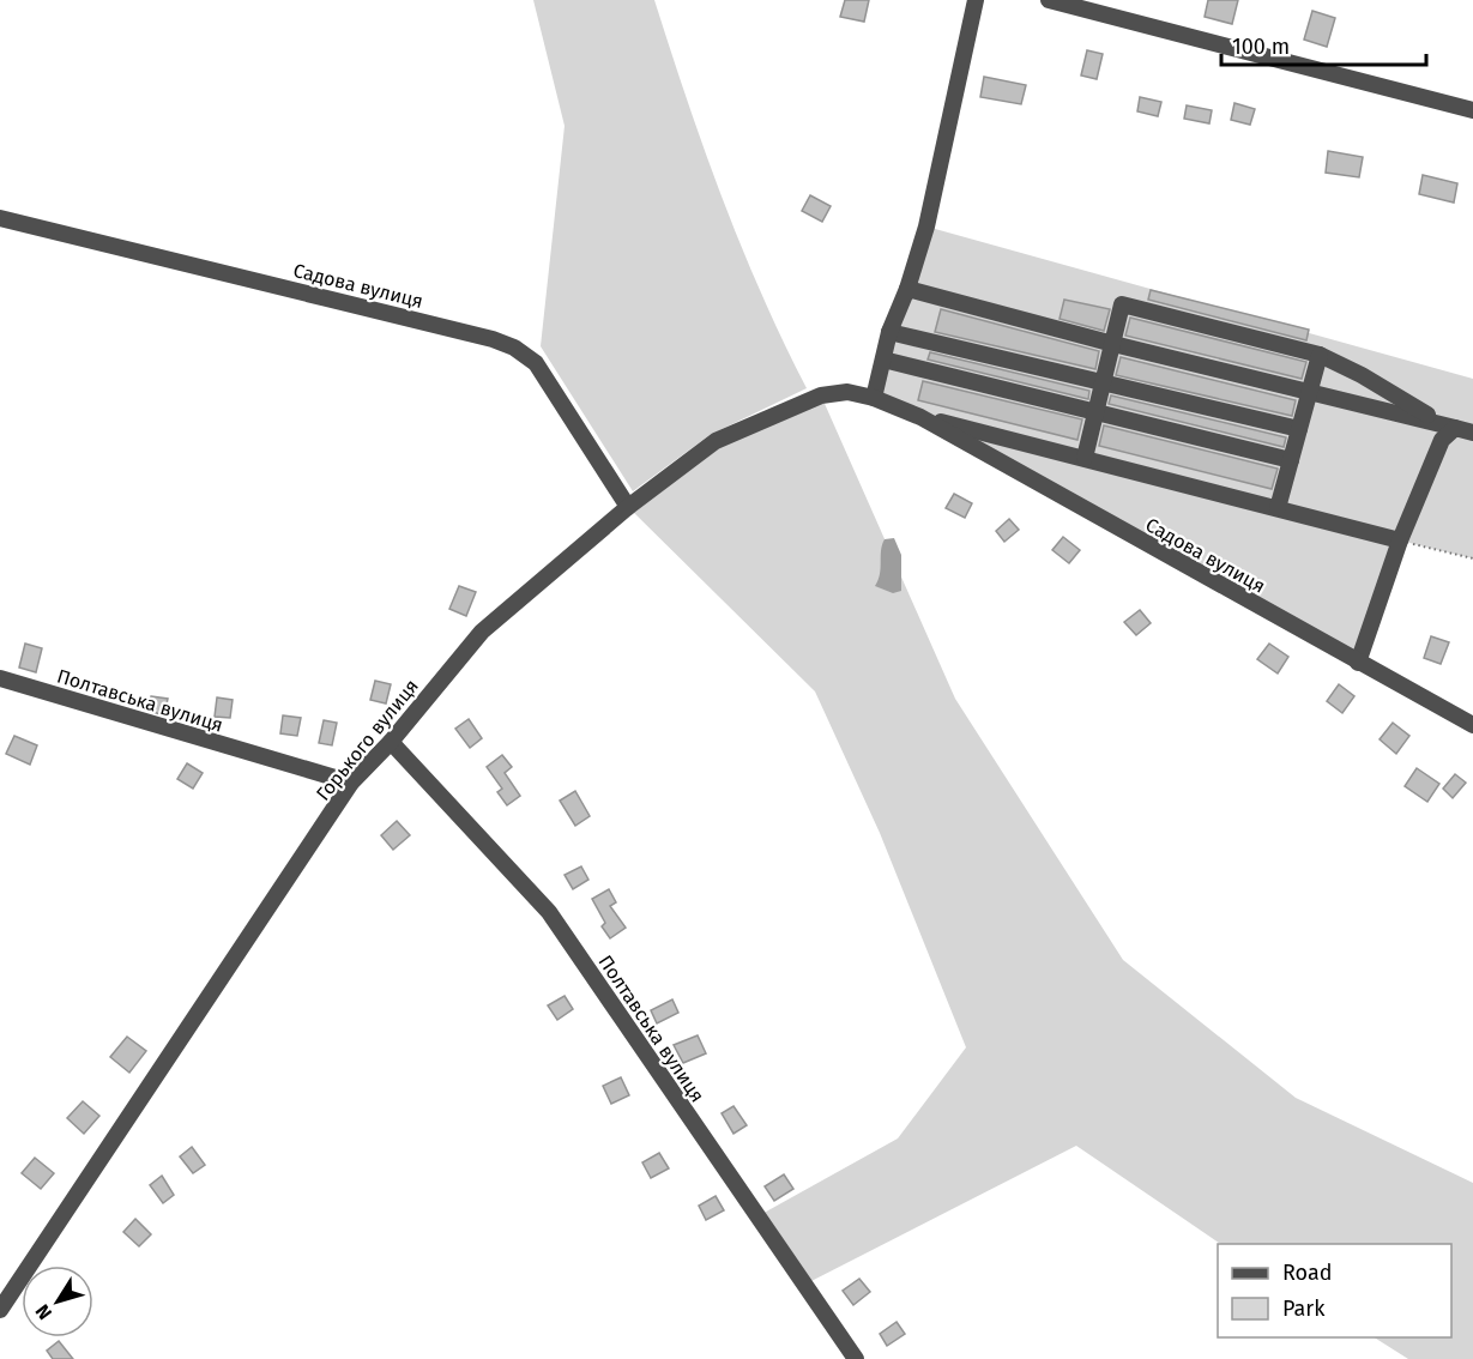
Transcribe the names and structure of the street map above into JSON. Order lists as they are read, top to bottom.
{
  "streets": {
    "street": ["Садова вулиця", "Полтавська вулиця", "Горького вулиця"]
  },
  "crossings": [
    ["Садова вулиця", "Горького вулиця"],
    ["Полтавська вулиця", "Горького вулиця"]
  ],
  "legend": ["Road", "Park"],
  "scale_bar": "100 m",
  "north": "bottom left"
}
